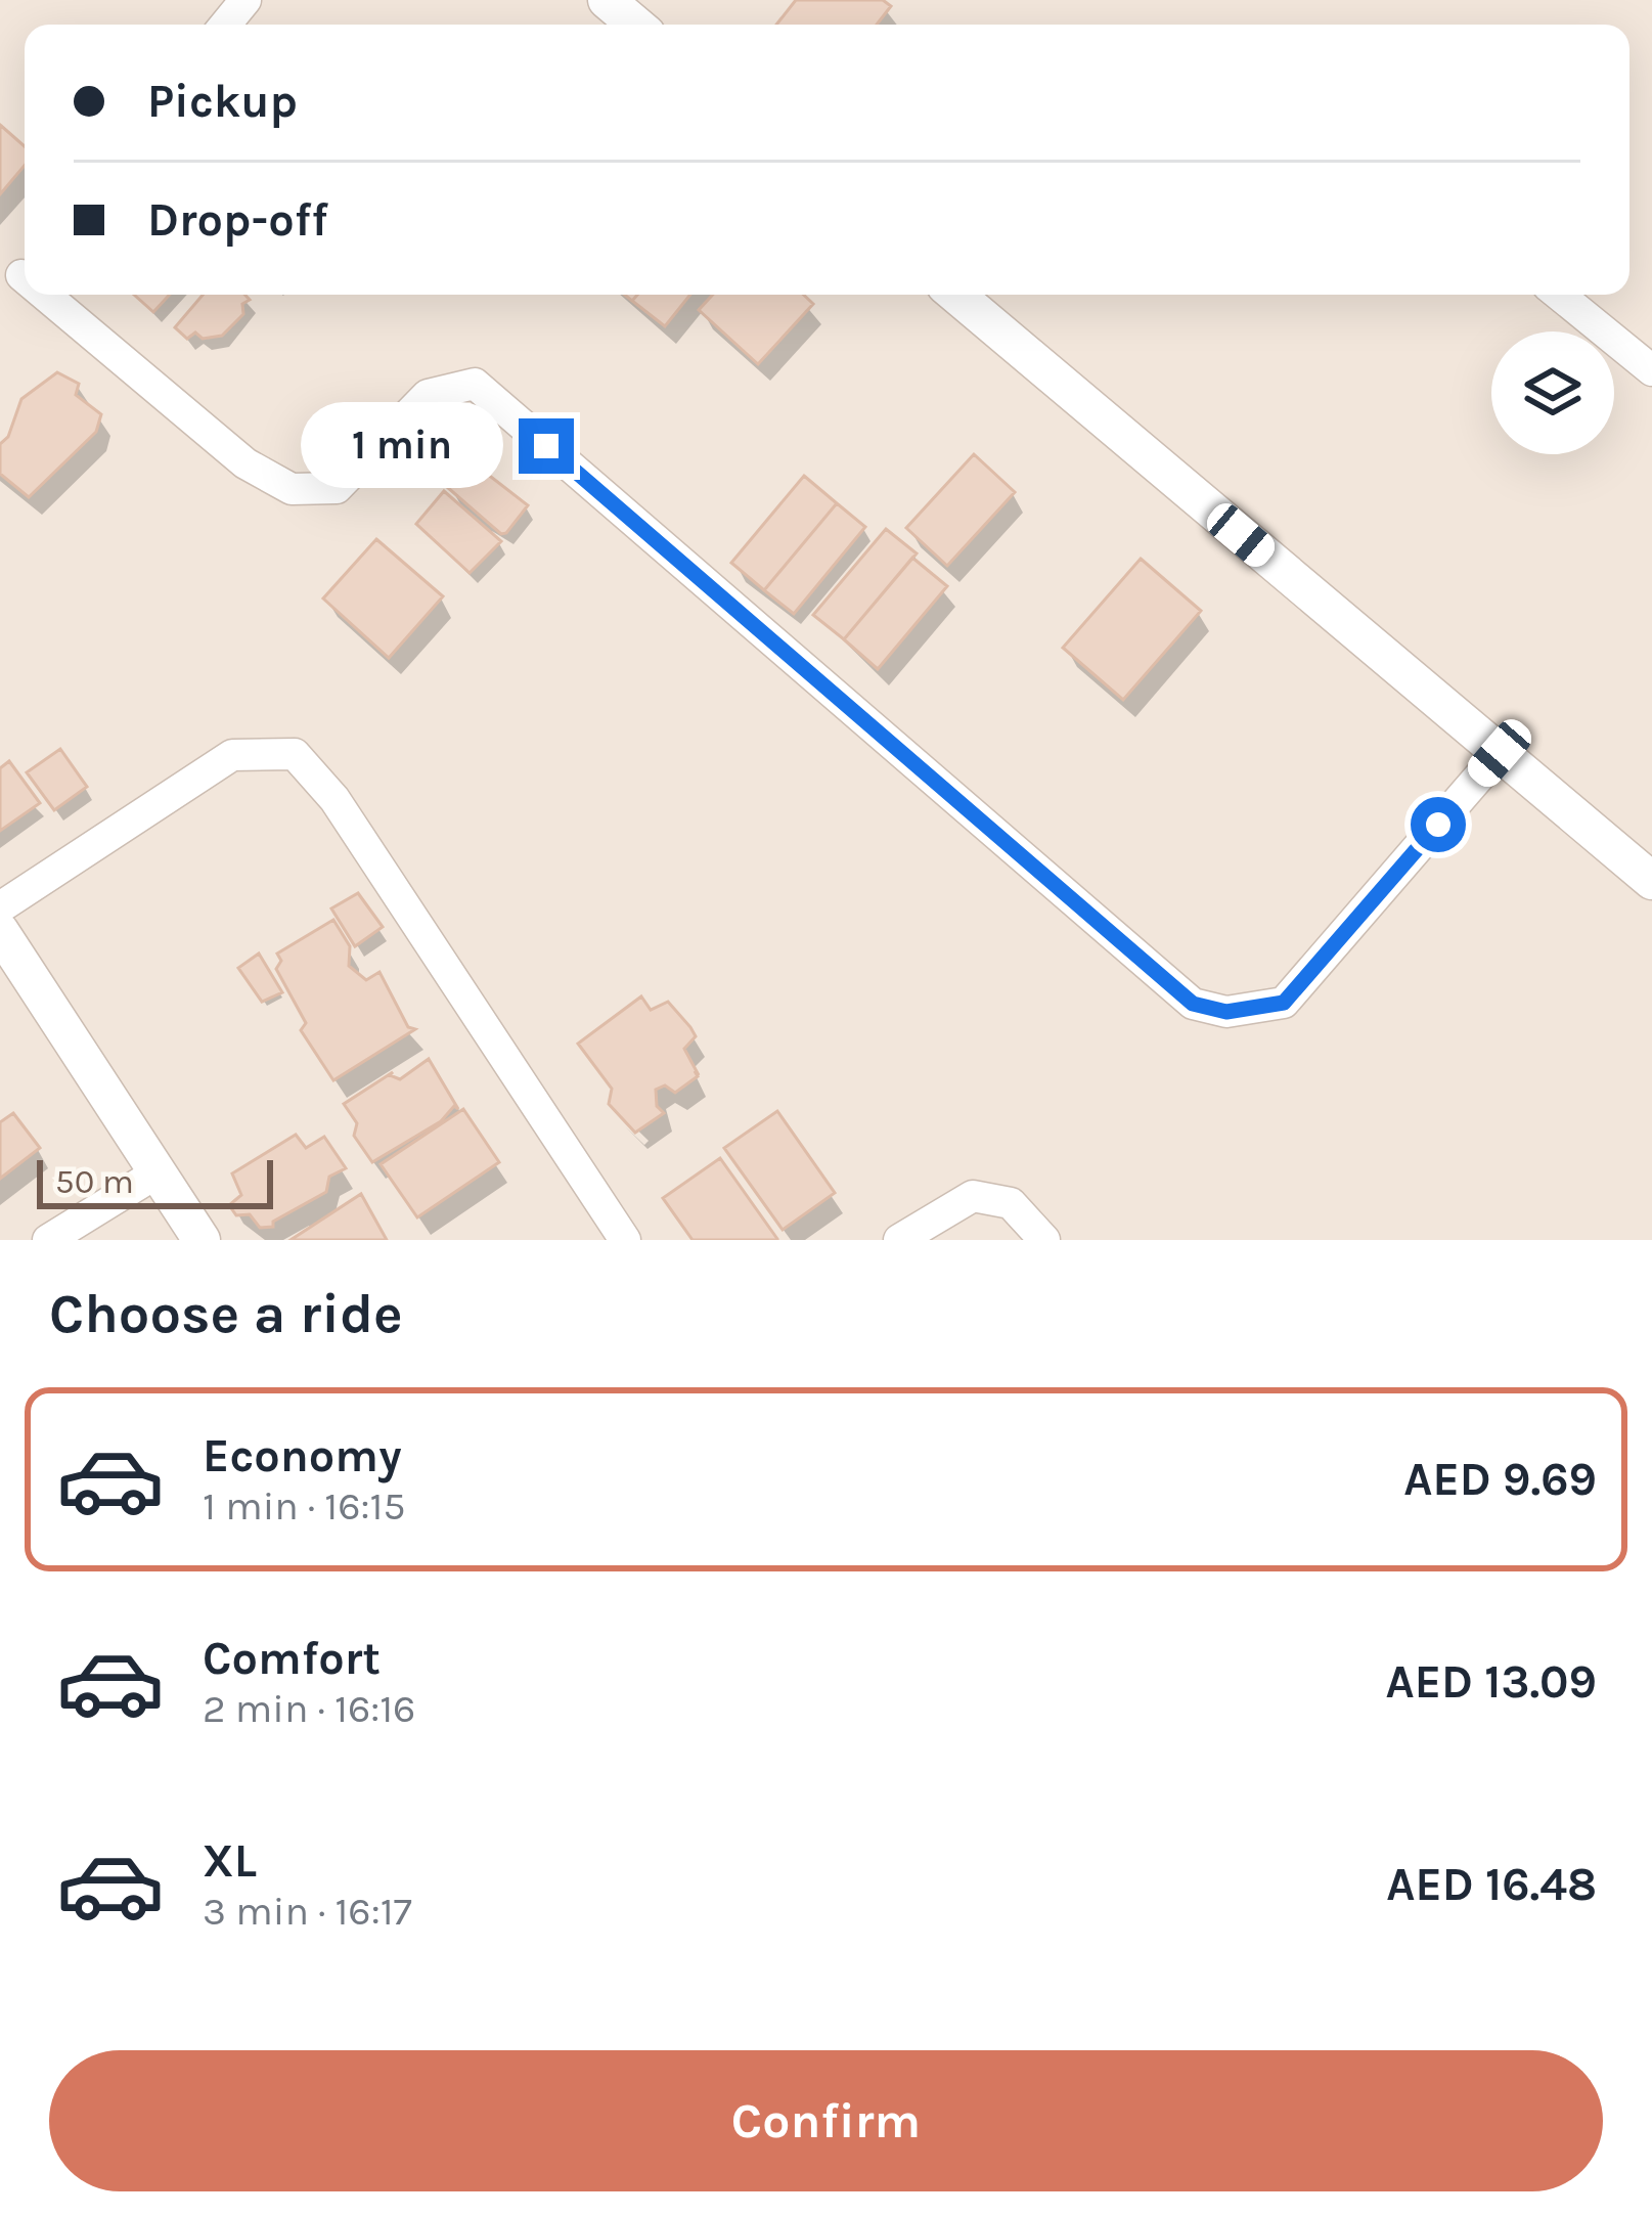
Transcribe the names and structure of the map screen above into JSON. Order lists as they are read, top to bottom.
{
  "scale_bar": "50 m",
  "page": {
    "banner": ["Pickup", "Drop-off"],
    "bubble": "1 min",
    "scale": "50 m",
    "heading": "Choose a ride",
    "list": [
      {
        "name": "Economy",
        "note": "1 min · 16:15",
        "value": "AED 9.69"
      },
      {
        "name": "Comfort",
        "note": "2 min · 16:16",
        "value": "AED 13.09"
      },
      {
        "name": "XL",
        "note": "3 min · 16:17",
        "value": "AED 16.48"
      }
    ],
    "buttons": "Confirm"
  }
}
